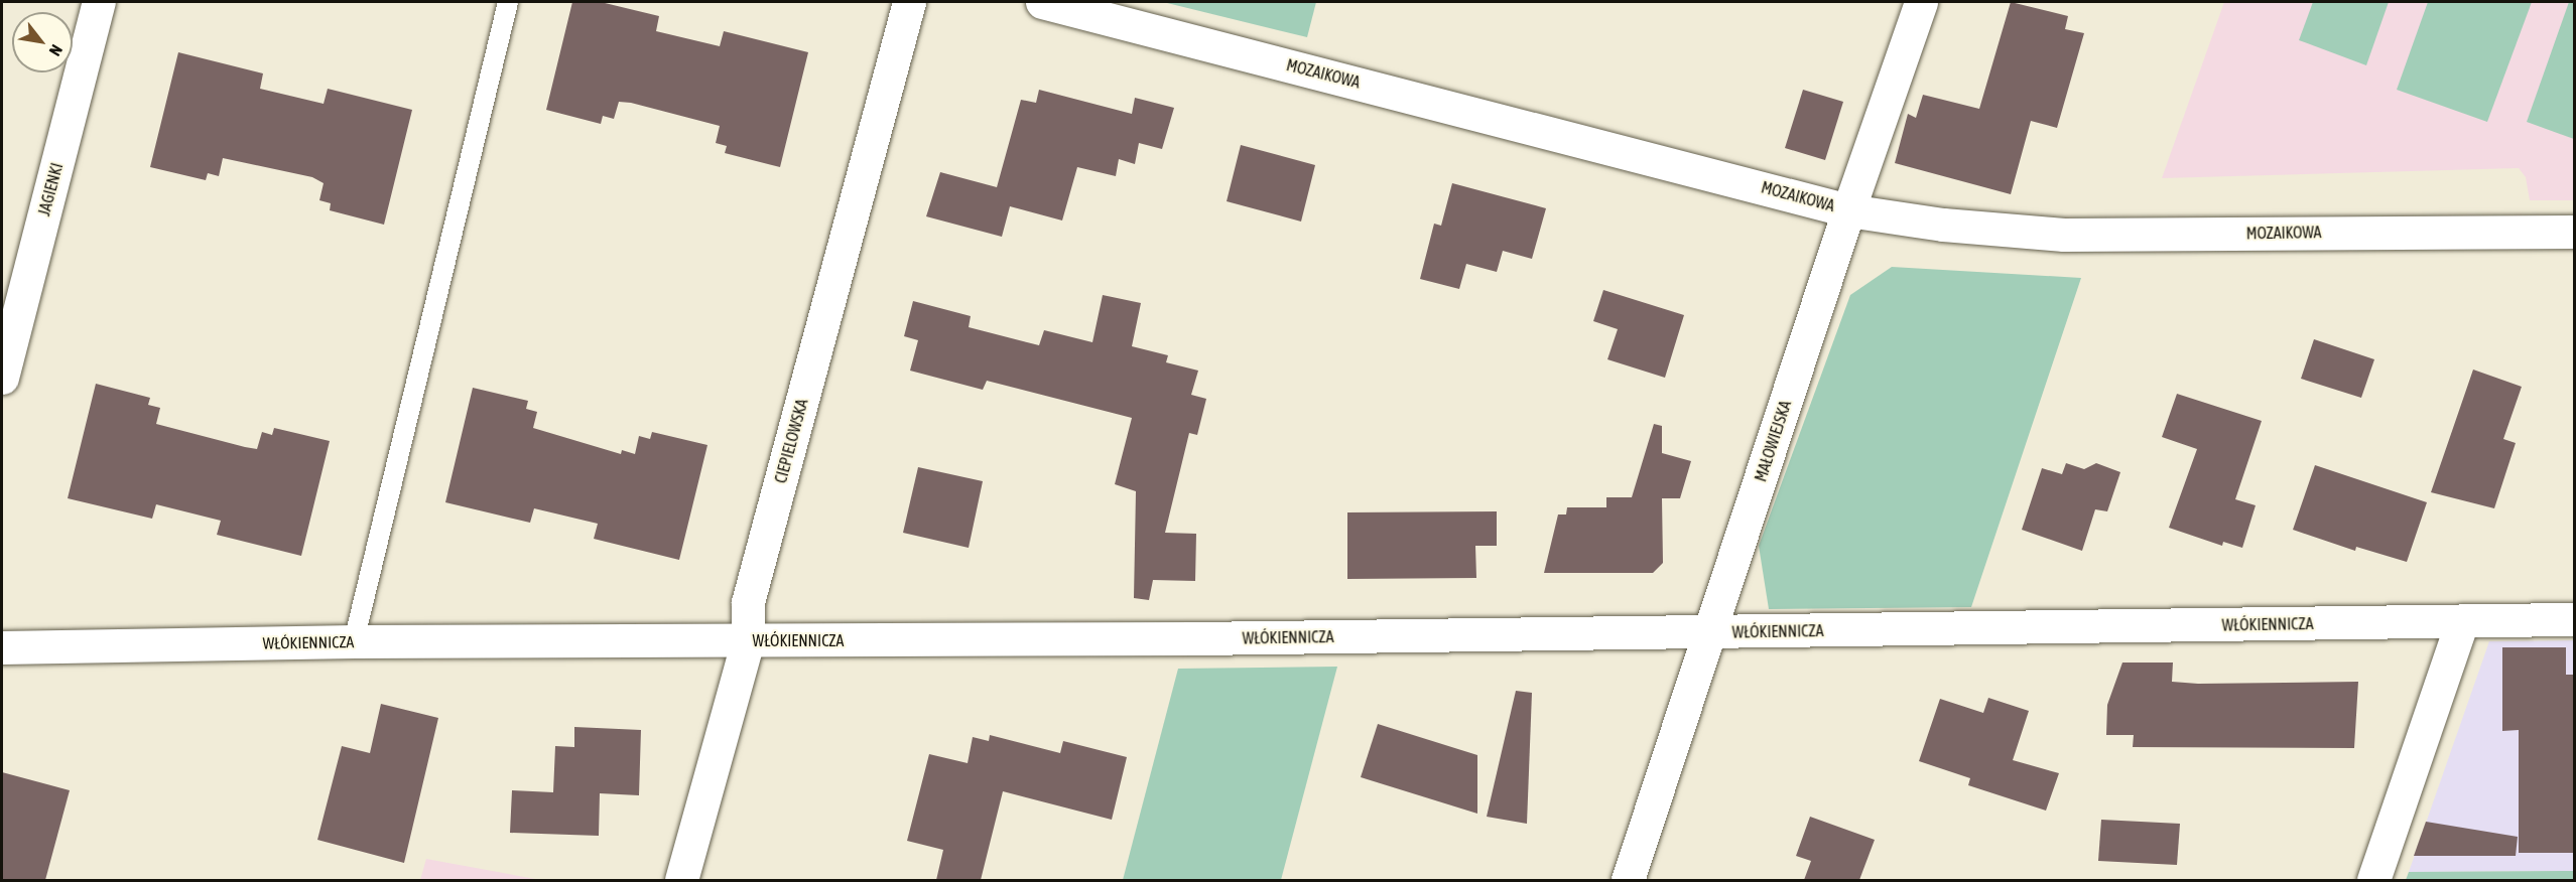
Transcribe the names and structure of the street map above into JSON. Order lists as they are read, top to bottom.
{
  "streets": {
    "street": [
      "MOZAIKOWA",
      "JAGIENKI",
      "CIEPIELOWSKA",
      "MAŁOWIEJSKA",
      "WŁÓKIENNICZA"
    ]
  },
  "crossings": [
    ["MOZAIKOWA", "MAŁOWIEJSKA"],
    ["CIEPIELOWSKA", "WŁÓKIENNICZA"],
    ["MAŁOWIEJSKA", "WŁÓKIENNICZA"]
  ],
  "north": "bottom right"
}
